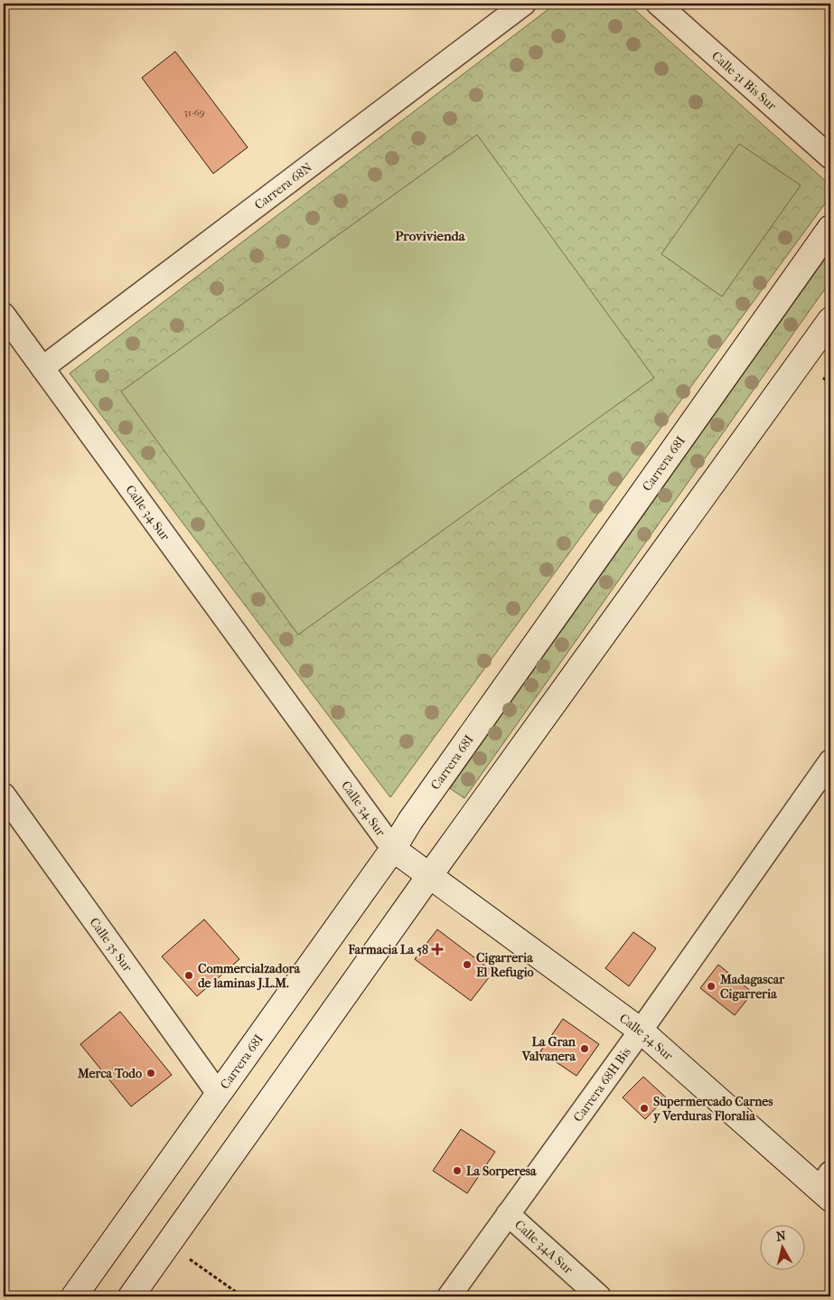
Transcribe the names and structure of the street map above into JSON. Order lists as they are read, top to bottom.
{
  "streets": {
    "street": [
      "Calle 31 Bis Sur",
      "Carrera 68N",
      "Carrera 68I",
      "Calle 34 Sur",
      "Calle 35 Sur",
      "Carrera 68H Bis",
      "Calle 34A Sur"
    ]
  },
  "crossings": [
    ["Carrera 68N", "Calle 34 Sur"],
    ["Carrera 68I", "Calle 34 Sur"],
    ["Carrera 68I", "Calle 35 Sur"],
    ["Calle 34 Sur", "Carrera 68H Bis"],
    ["Carrera 68H Bis", "Calle 34A Sur"]
  ],
  "districts": ["Provivienda"],
  "places": {
    "health": ["Farmacia La 58"],
    "other": [
      "Cigarreria El Refugio",
      "Commercialzadora de laminas J.L.M.",
      "Madagascar Cigarreria",
      "La Gran Valvanera",
      "Merca Todo",
      "Supermercado Carnes y Verduras Floralia",
      "La Sorperesa"
    ]
  },
  "house_numbers": ["31-69"],
  "north": "top"
}
